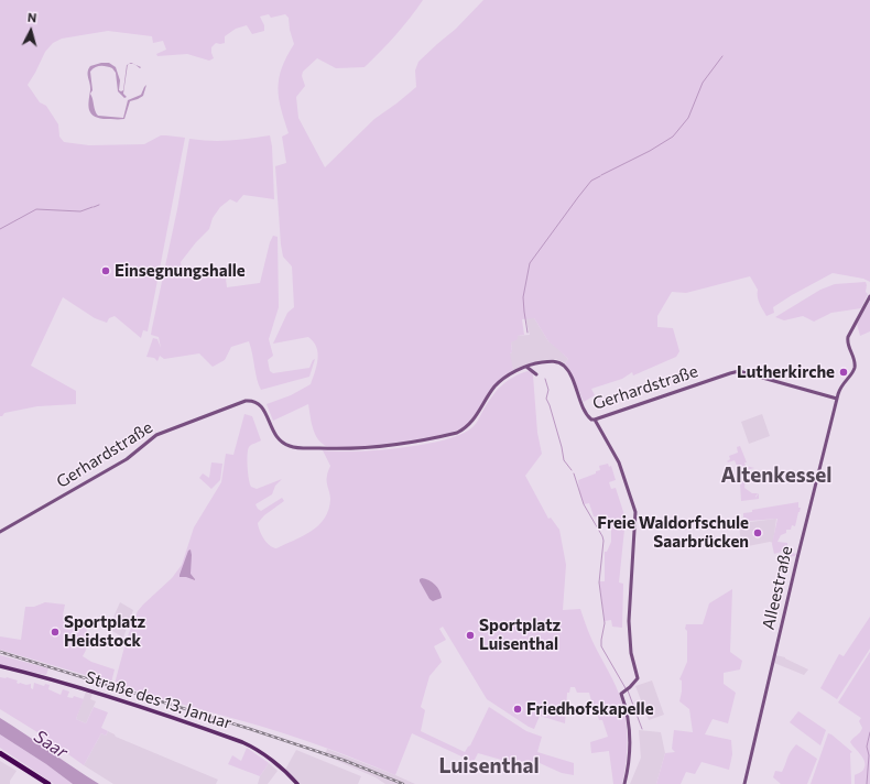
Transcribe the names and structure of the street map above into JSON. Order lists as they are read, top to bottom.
{
  "streets": {
    "main road": ["Straße des 13. Januar"],
    "street": ["Gerhardstraße", "Alleestraße"]
  },
  "crossings": [
    ["Gerhardstraße", "Alleestraße"]
  ],
  "districts": ["Altenkessel", "Luisenthal"],
  "water": ["Saar"],
  "places": [
    "Einsegnungshalle",
    "Lutherkirche",
    "Freie Waldorfschule Saarbrücken",
    "Sportplatz Heidstock",
    "Sportplatz Luisenthal",
    "Friedhofskapelle"
  ],
  "north": "top"
}
